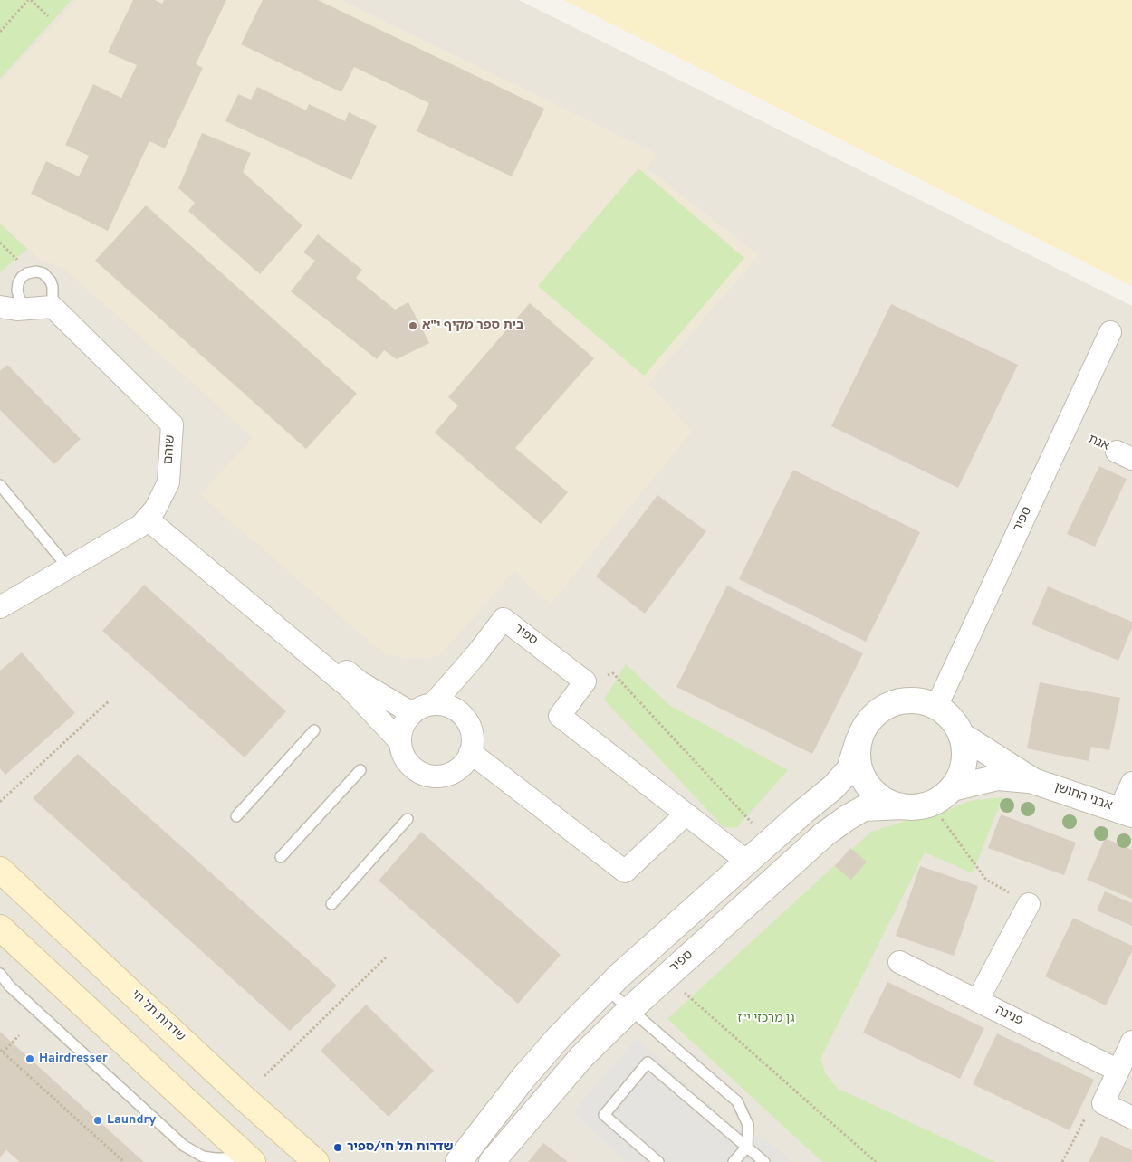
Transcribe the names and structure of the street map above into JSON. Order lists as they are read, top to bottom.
{
  "streets": {
    "main road": ["שדרות תל חי"],
    "street": [
      "שוהם",
      "ספיר",
      "אבני החושן",
      "פנינה"
    ]
  },
  "crossings": [
    ["ספיר", "אבני החושן"]
  ],
  "parks": ["גן מרכזי י\"ז"],
  "places": [
    "בית ספר מקיף י\"א",
    "Hairdresser",
    "Laundry",
    "שדרות תל חי/ספיר"
  ]
}
